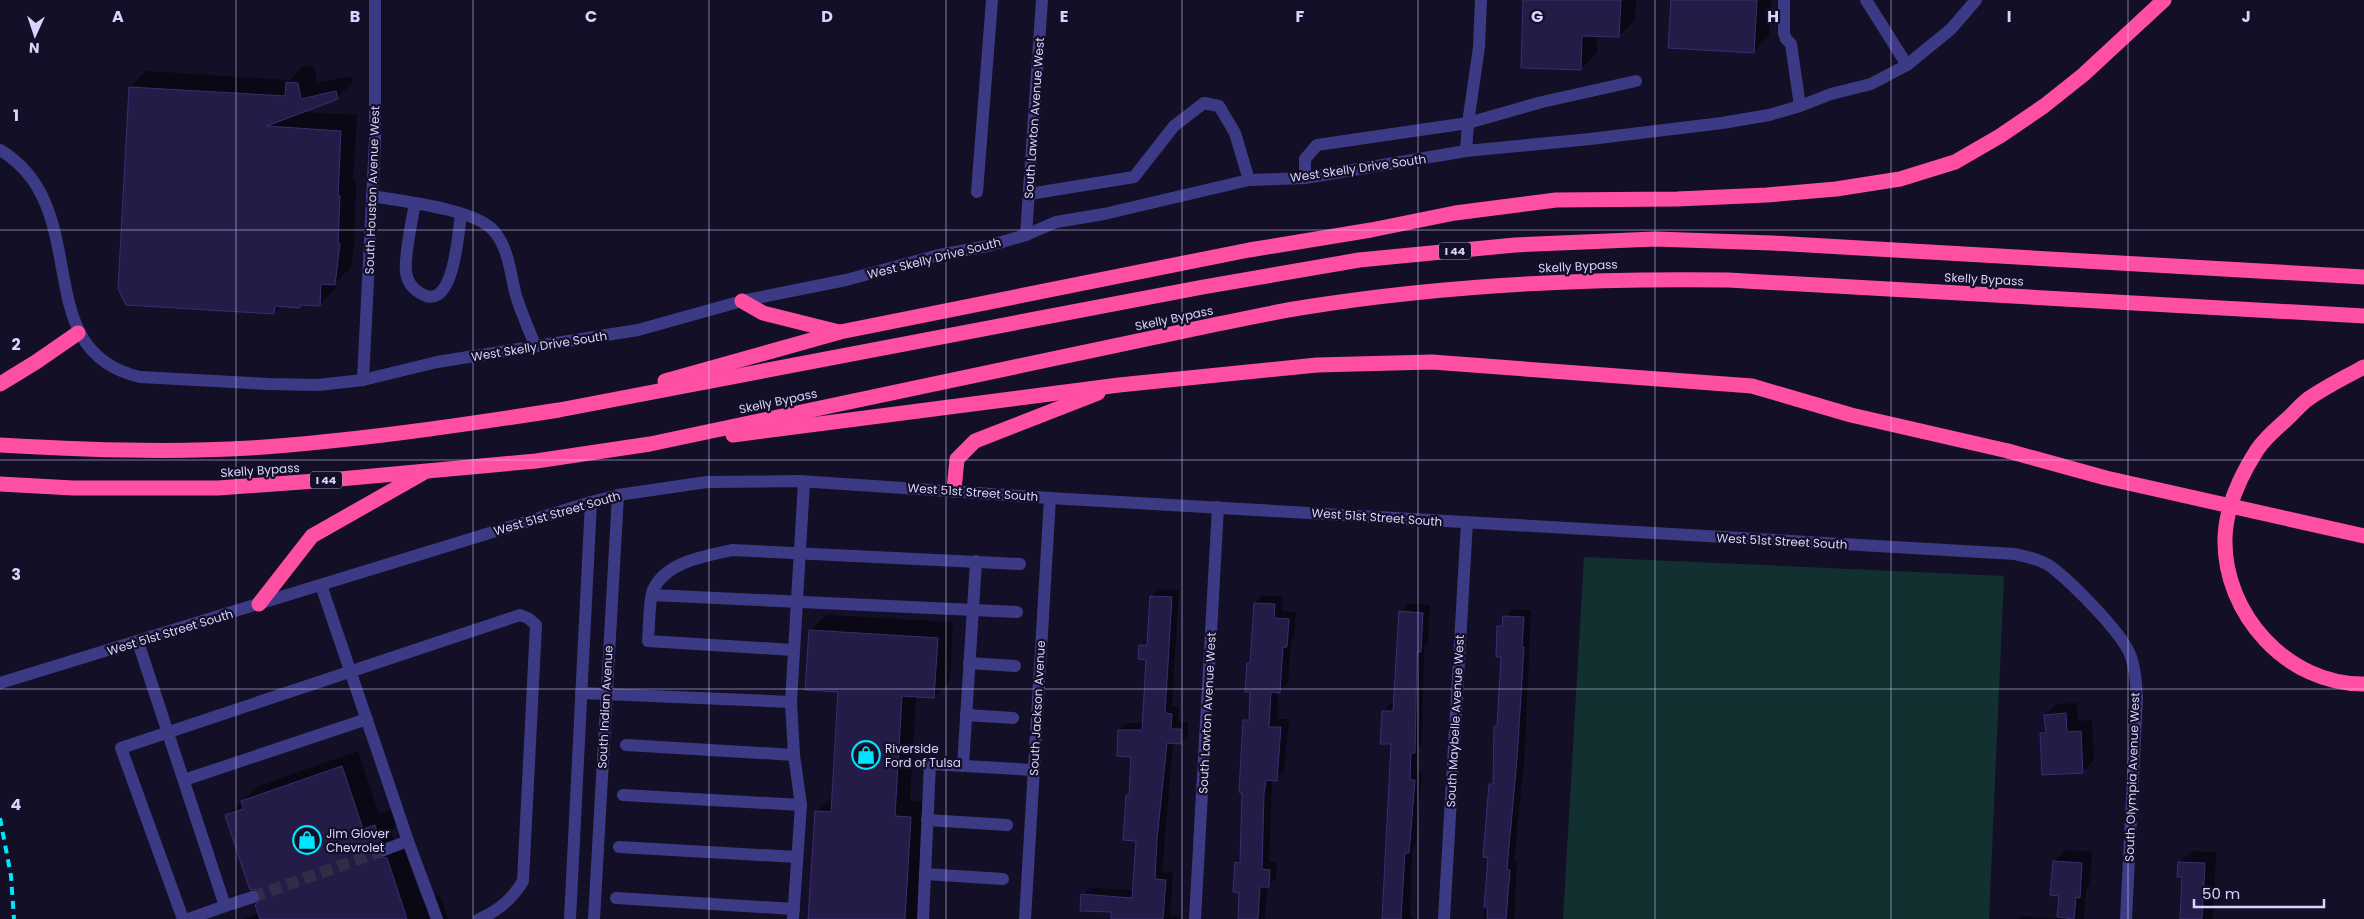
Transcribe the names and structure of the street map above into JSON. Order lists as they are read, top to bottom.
{
  "streets": {
    "highway": ["I 44", "Skelly Bypass"],
    "street": [
      "South Lawton Avenue West",
      "West Skelly Drive South",
      "South Houston Avenue West",
      "West 51st Street South",
      "South Indian Avenue",
      "South Jackson Avenue",
      "South Maybelle Avenue West",
      "South Olympia Avenue West"
    ]
  },
  "crossings": [
    ["South Lawton Avenue West", "West Skelly Drive South"],
    ["South Lawton Avenue West", "West 51st Street South"],
    ["West Skelly Drive South", "South Houston Avenue West"],
    ["West 51st Street South", "South Indian Avenue"],
    ["West 51st Street South", "South Jackson Avenue"],
    ["West 51st Street South", "South Maybelle Avenue West"],
    ["West 51st Street South", "South Olympia Avenue West"]
  ],
  "places": {
    "shop": ["Riverside Ford of Tulsa", "Jim Glover Chevrolet"]
  },
  "scale_bar": "50 m",
  "north": "bottom",
  "grid": {
    "columns": [
      "A",
      "B",
      "C",
      "D",
      "E",
      "F",
      "G",
      "H",
      "I",
      "J"
    ],
    "rows": [
      "1",
      "2",
      "3",
      "4"
    ]
  }
}
